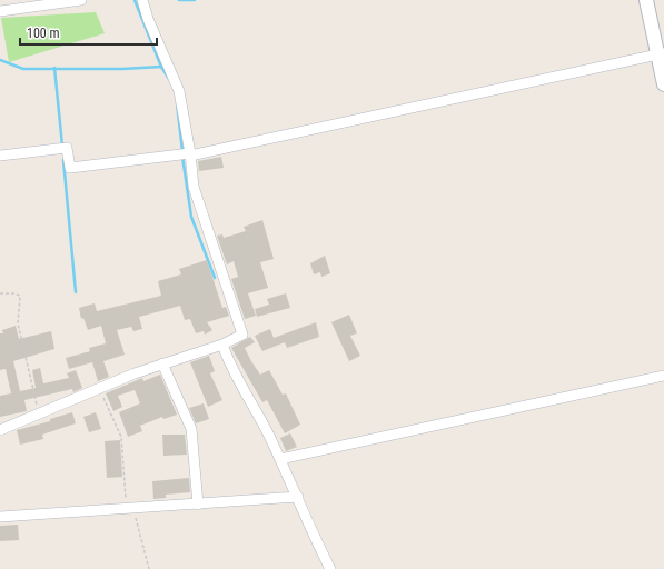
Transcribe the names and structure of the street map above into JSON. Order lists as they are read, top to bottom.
{
  "scale_bar": "100 m"
}
